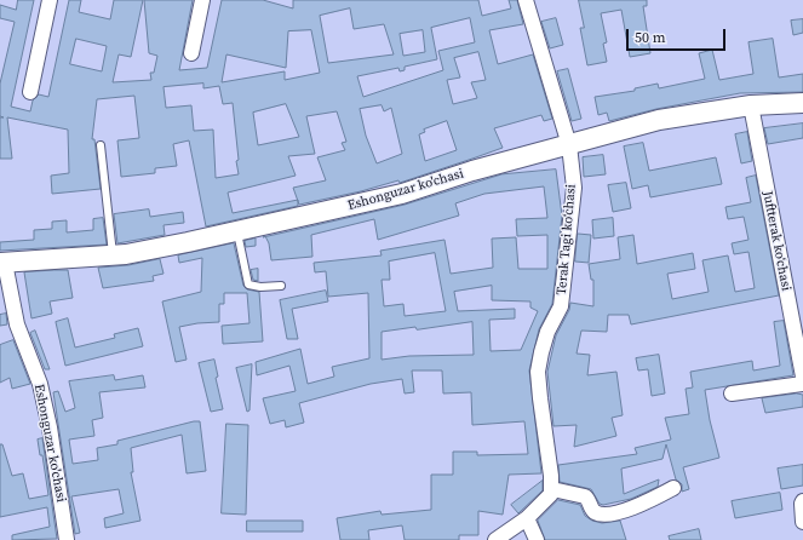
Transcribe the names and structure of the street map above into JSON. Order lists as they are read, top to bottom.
{
  "streets": {
    "street": ["Eshonguzar ko'chasi", "Terak Tagi koʻchasi", "Juftterak koʻchasi"]
  },
  "crossings": [
    ["Eshonguzar ko'chasi", "Terak Tagi koʻchasi"],
    ["Eshonguzar ko'chasi", "Juftterak koʻchasi"]
  ],
  "scale_bar": "50 m"
}
